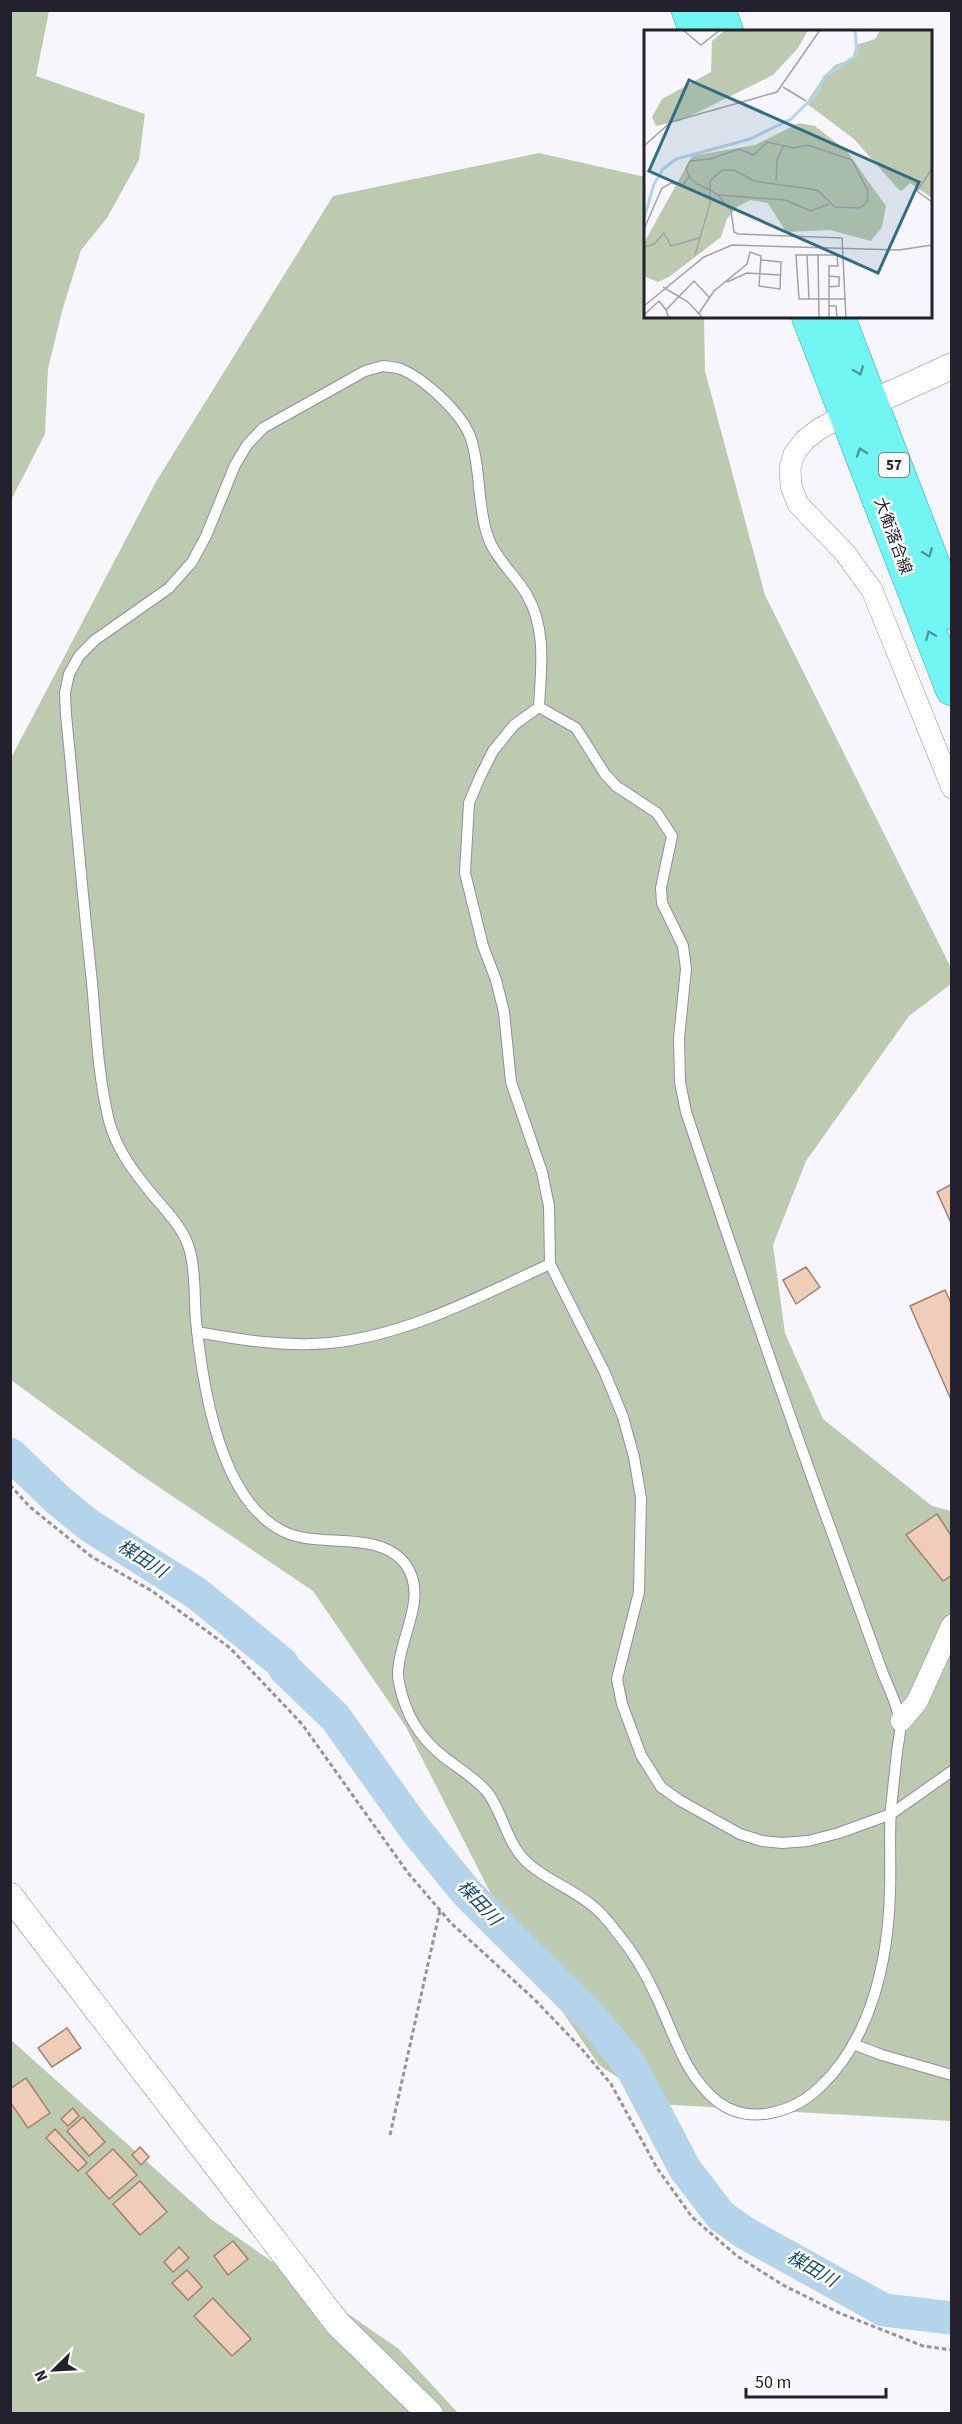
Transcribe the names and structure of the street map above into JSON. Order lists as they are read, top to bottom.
{
  "streets": {
    "main road": ["57", "大衡落合線"]
  },
  "water": ["楳田川"],
  "scale_bar": "50 m",
  "north": "bottom left"
}
